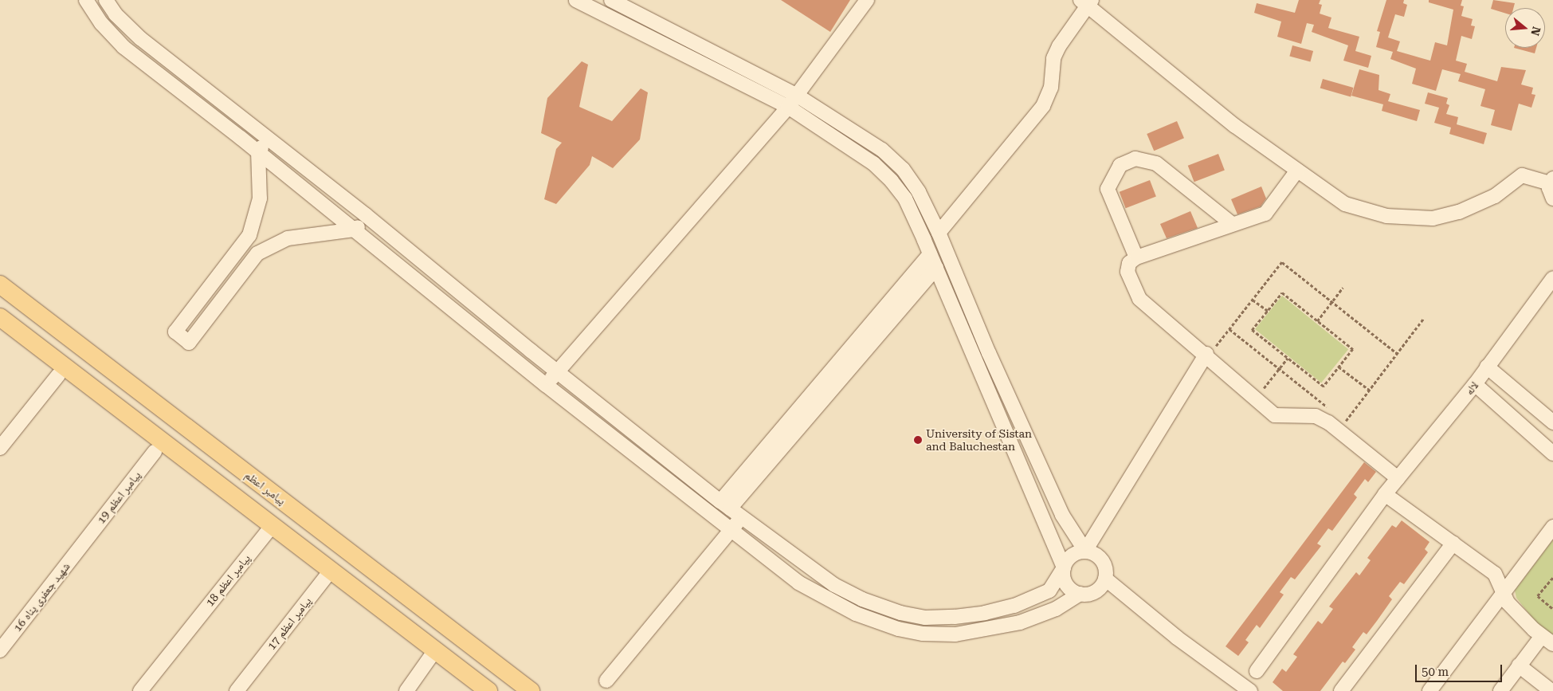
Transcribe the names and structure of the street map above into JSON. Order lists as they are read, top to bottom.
{
  "streets": {
    "main road": ["پیامبر اعظم"],
    "street": [
      "لاله",
      "پیامبر اعظم 19",
      "پیامبر اعظم 18",
      "شهید جعفری پناه 16",
      "پیامبر اعظم 17"
    ]
  },
  "crossings": [
    ["پیامبر اعظم 19", "شهید جعفری پناه 16"]
  ],
  "places": ["University of Sistan and Baluchestan"],
  "scale_bar": "50 m",
  "north": "right"
}
